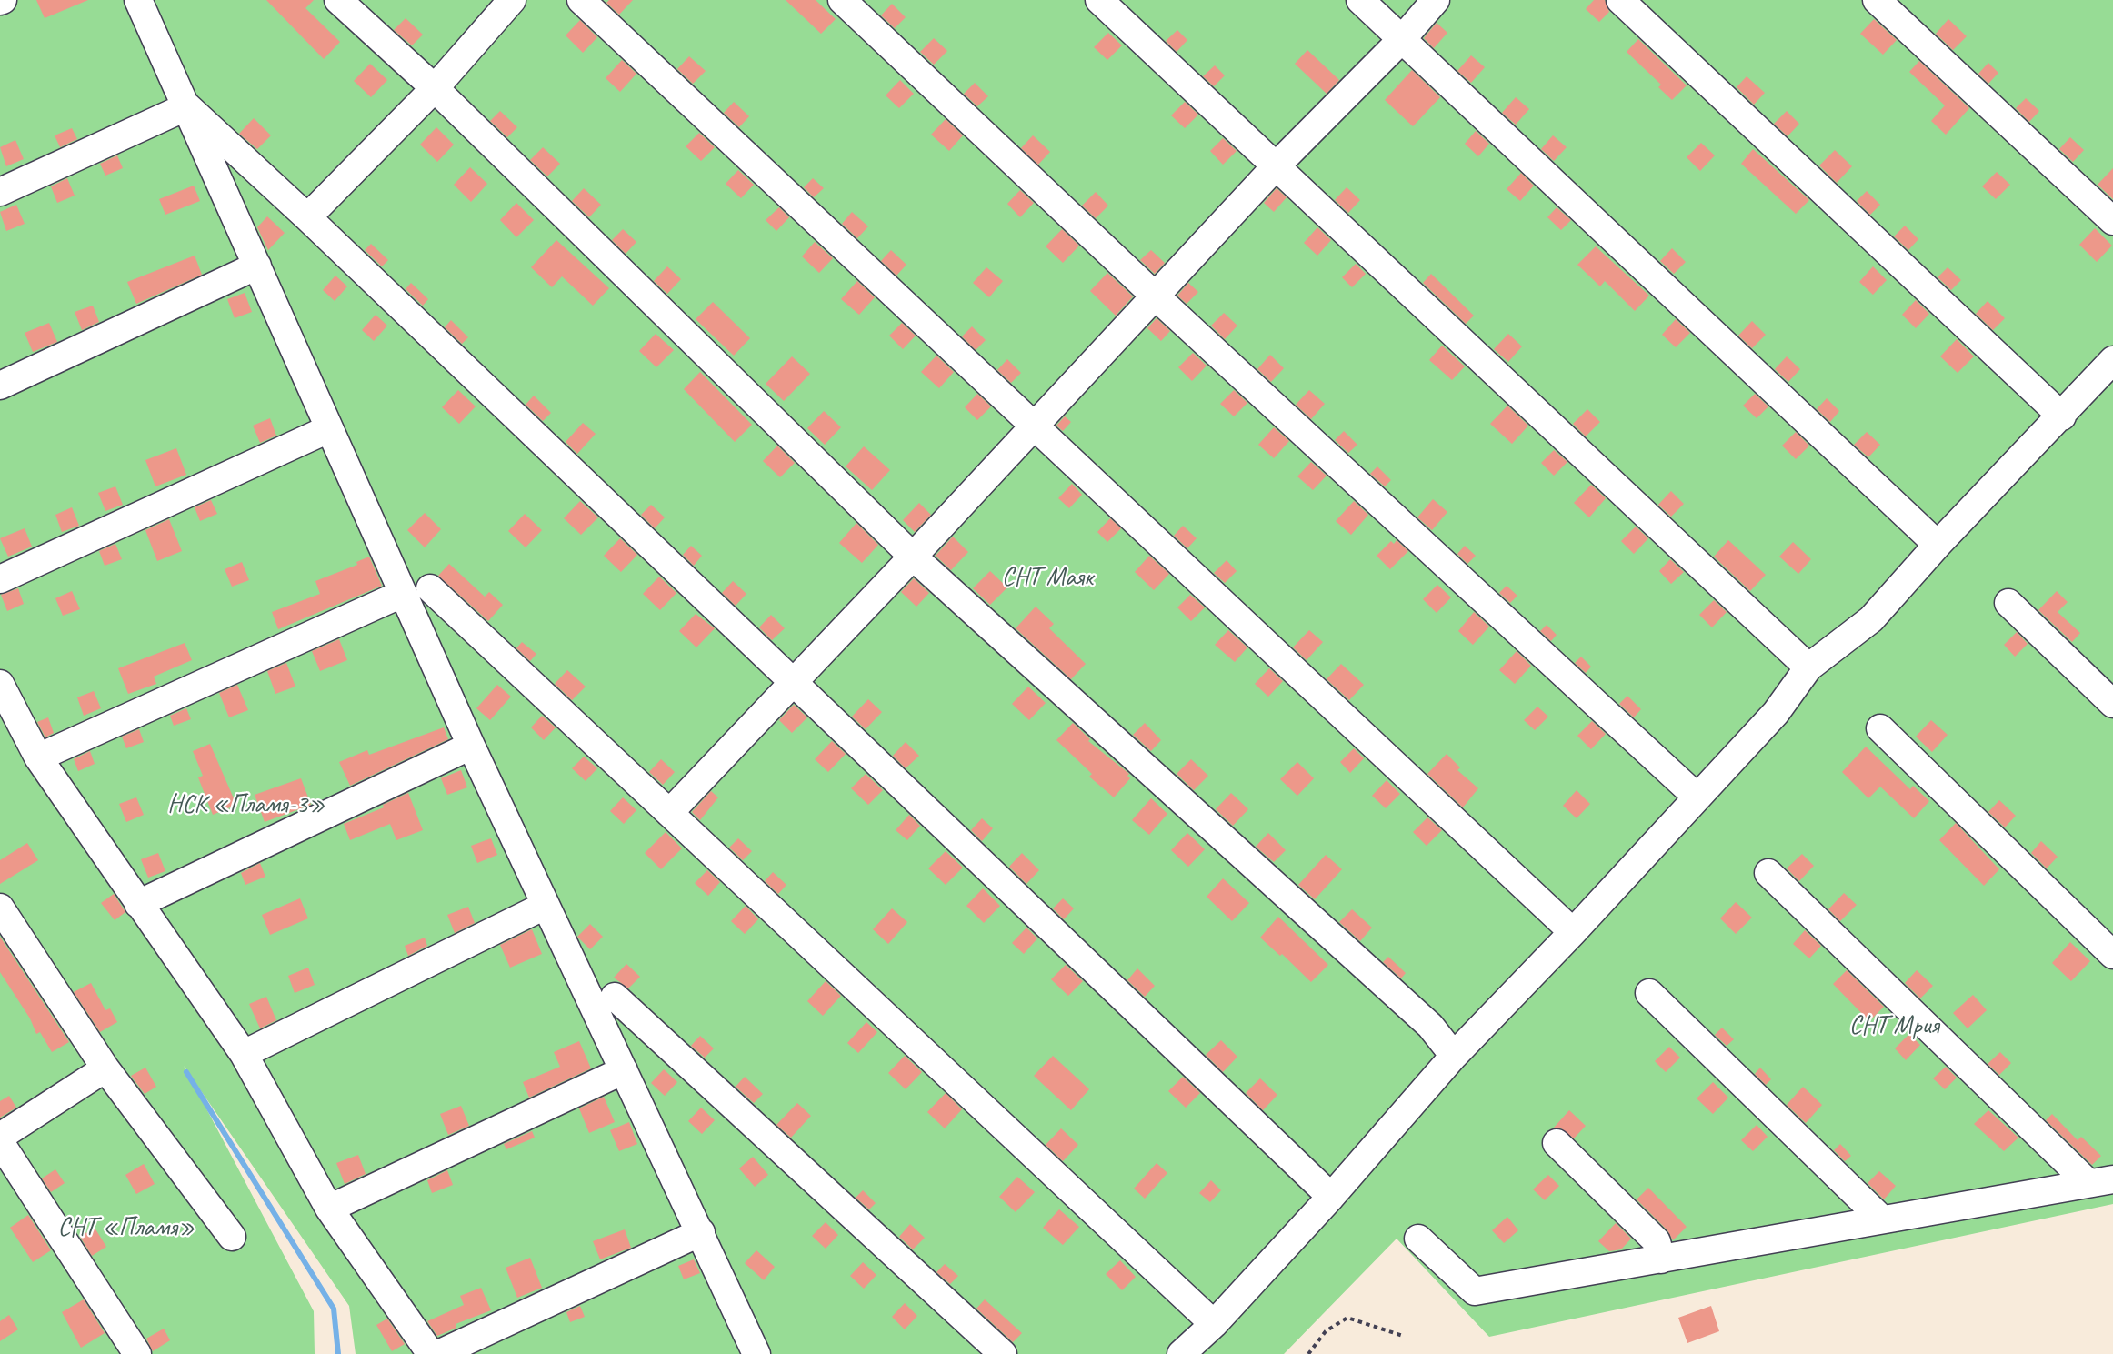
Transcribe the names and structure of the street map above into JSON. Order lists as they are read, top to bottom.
{
  "parks": [
    "СНТ Маяк",
    "НСК «Пламя-3»",
    "СНТ Мрия",
    "СНТ «Пламя»"
  ]
}
